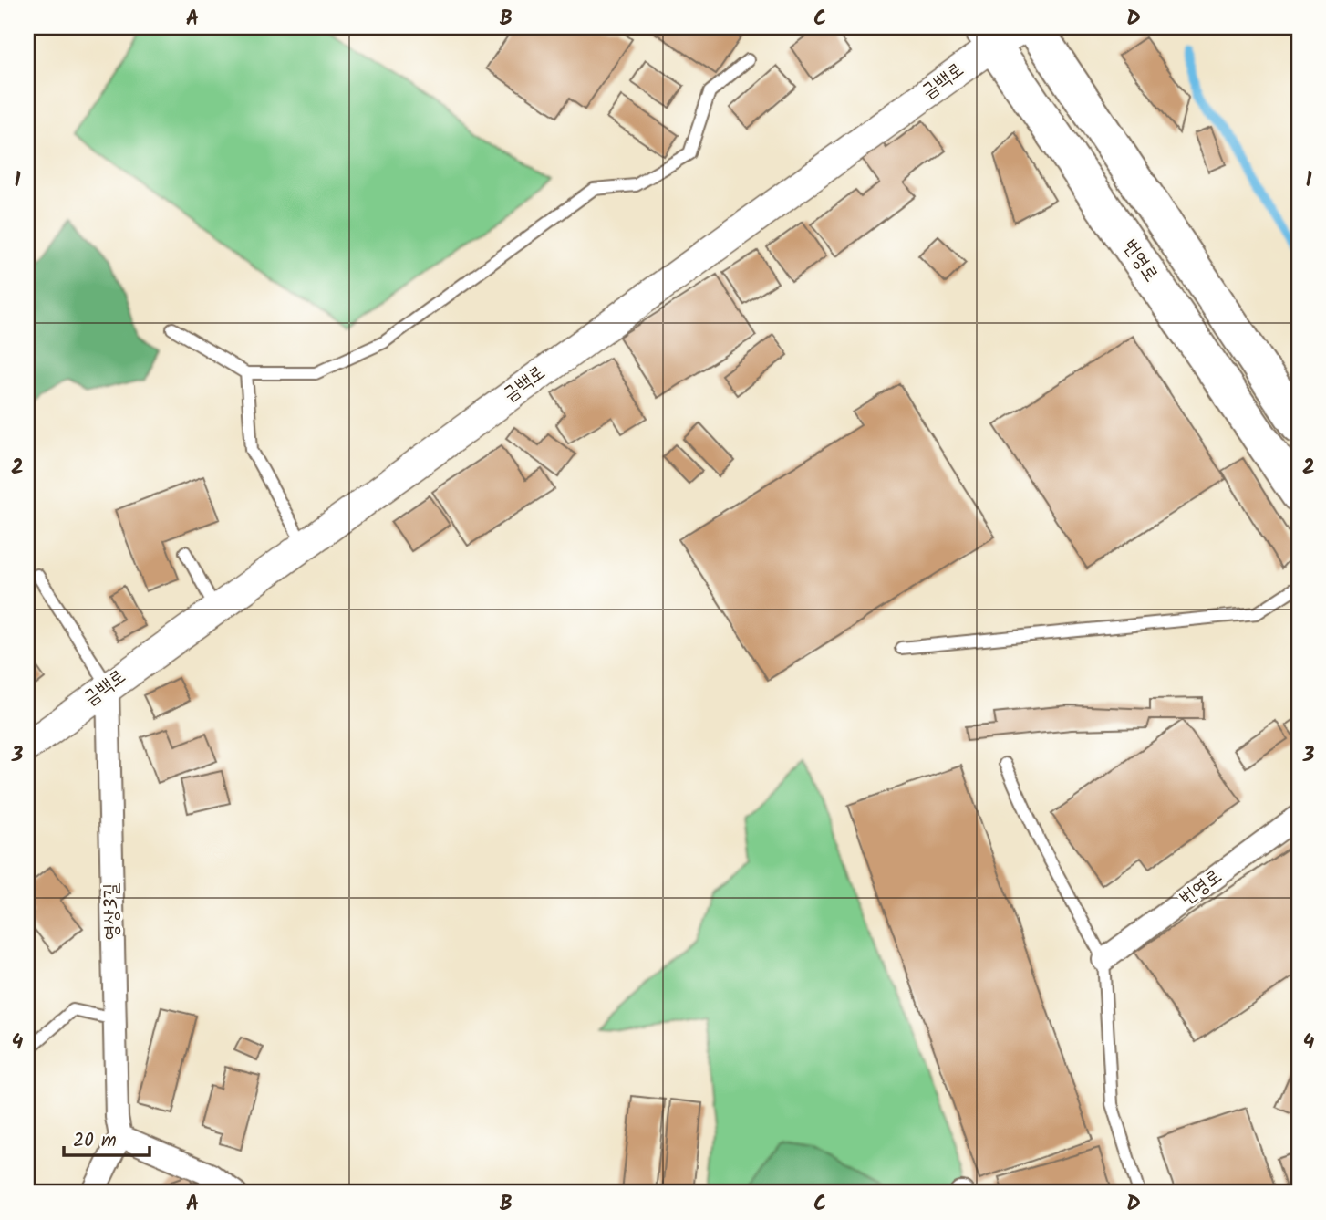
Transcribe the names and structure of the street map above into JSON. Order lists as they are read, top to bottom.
{
  "streets": {
    "main road": ["번영로"],
    "street": ["금백로", "영상3길"]
  },
  "crossings": [
    ["금백로", "번영로"],
    ["금백로", "영상3길"]
  ],
  "scale_bar": "20 m",
  "grid": {
    "columns": [
      "A",
      "B",
      "C",
      "D"
    ],
    "rows": [
      "1",
      "2",
      "3",
      "4"
    ]
  }
}
